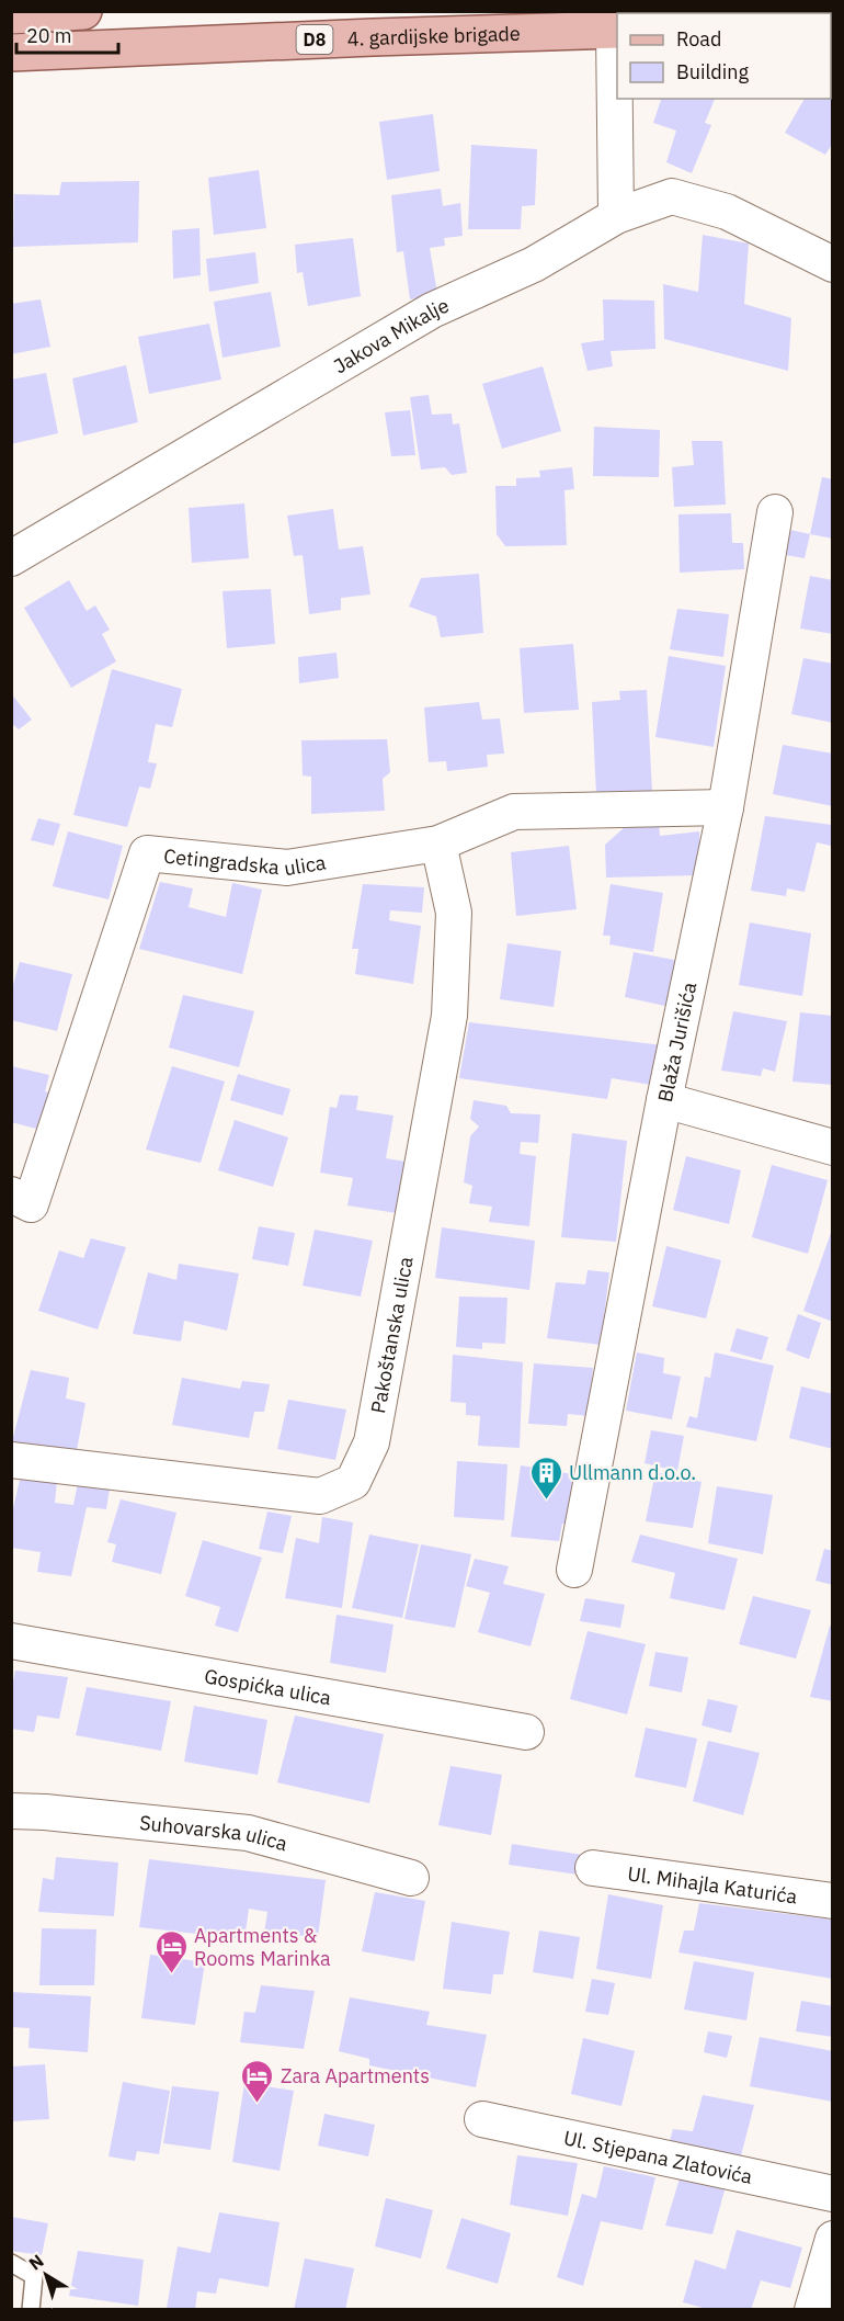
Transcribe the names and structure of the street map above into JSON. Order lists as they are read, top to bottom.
{
  "streets": {
    "main road": ["4. gardijske brigade", "D8"],
    "street": [
      "Jakova Mikalje",
      "Cetingradska ulica",
      "Blaža Jurišića",
      "Pakoštanska ulica",
      "Gospićka ulica",
      "Suhovarska ulica",
      "Ul. Mihajla Katurića",
      "Ul. Stjepana Zlatovića"
    ]
  },
  "crossings": [
    ["Cetingradska ulica", "Blaža Jurišića"],
    ["Cetingradska ulica", "Pakoštanska ulica"]
  ],
  "places": {
    "building": ["Ullmann d.o.o."],
    "hotel": ["Apartments & Rooms Marinka", "Zara Apartments"]
  },
  "legend": ["Road", "Building"],
  "scale_bar": "20 m",
  "north": "top left"
}
